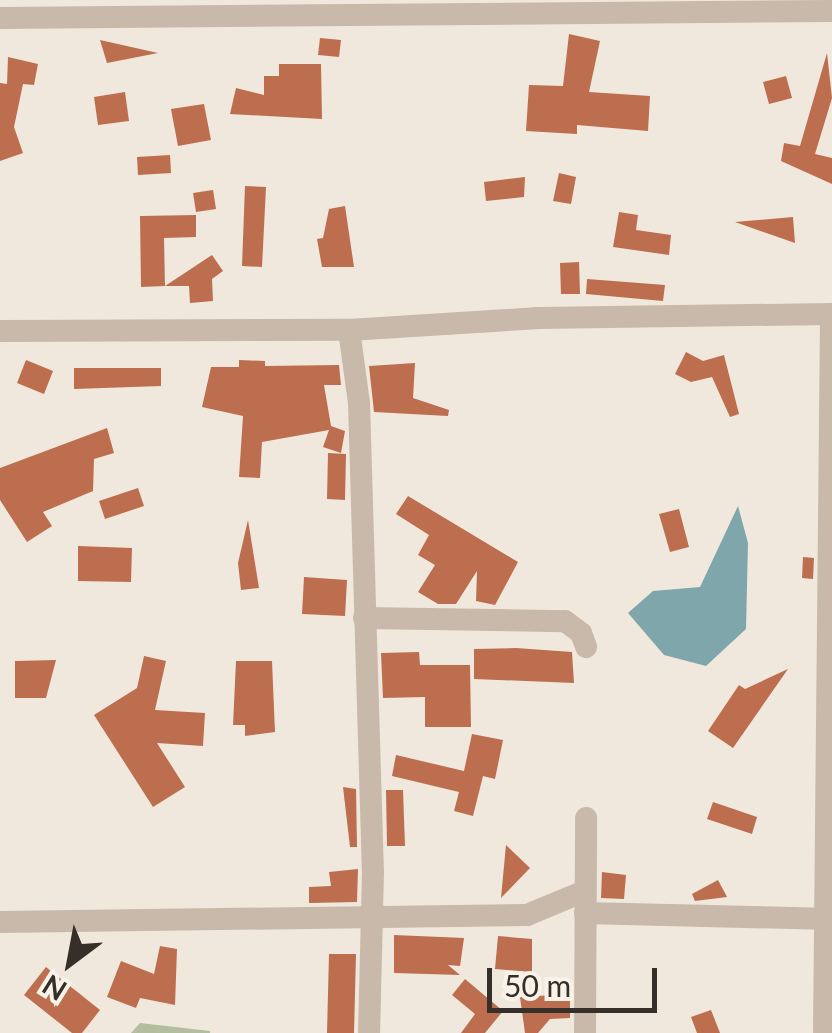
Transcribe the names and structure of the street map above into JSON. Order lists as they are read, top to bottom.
{
  "scale_bar": "50 m",
  "north": "bottom left"
}
